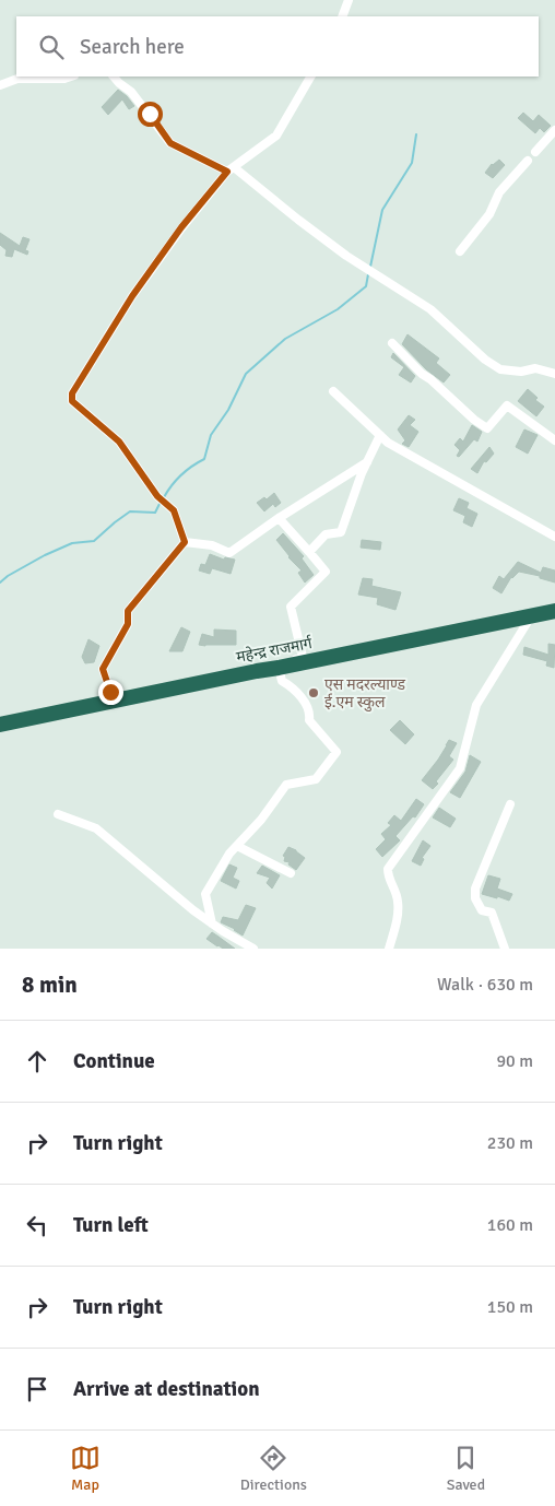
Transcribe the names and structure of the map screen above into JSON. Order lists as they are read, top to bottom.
{
  "streets": {
    "highway": ["महेन्द्र राजमार्ग"]
  },
  "places": ["एस मदरल्याण्ड ई.एम स्कुल"],
  "page": {
    "search": "Search here",
    "heading": ["8 min", "Walk · 630 m"],
    "list": [
      ["Continue", "90 m"],
      ["Turn right", "230 m"],
      ["Turn left", "160 m"],
      ["Turn right", "150 m"],
      "Arrive at destination"
    ],
    "nav": ["Map", "Directions", "Saved"]
  }
}
